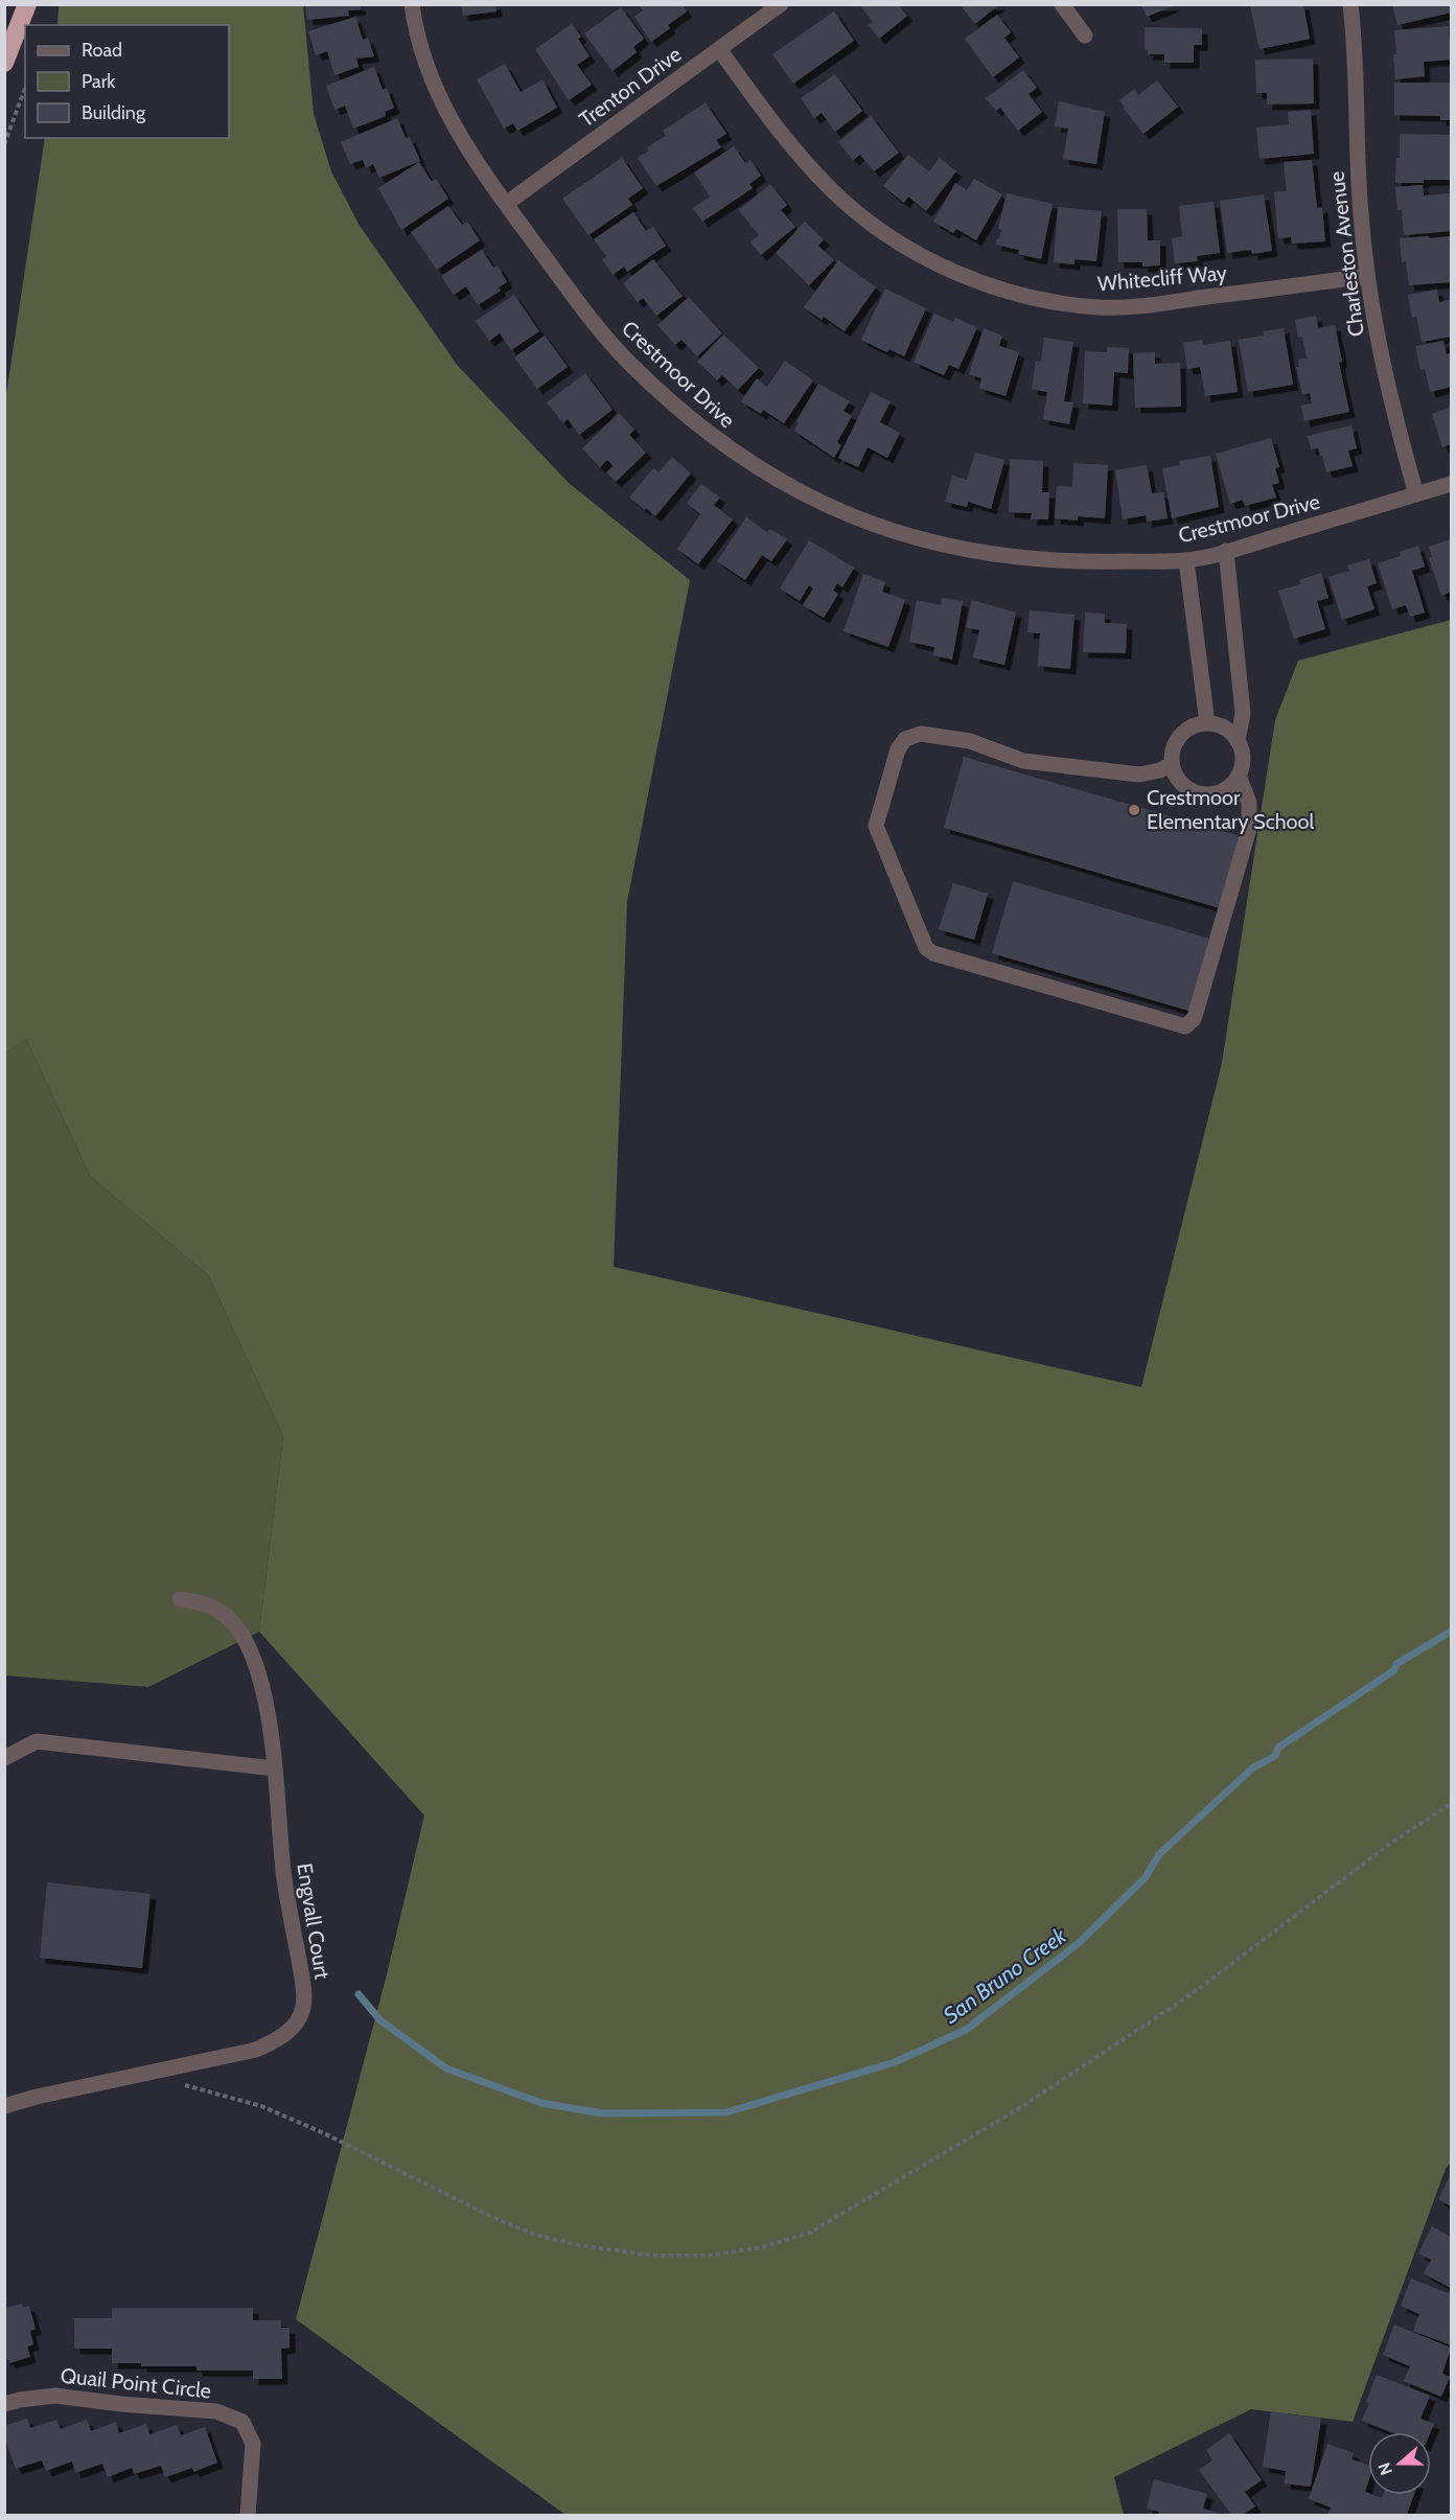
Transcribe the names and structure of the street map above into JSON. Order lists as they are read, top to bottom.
{
  "streets": {
    "street": [
      "Trenton Drive",
      "Charleston Avenue",
      "Whitecliff Way",
      "Crestmoor Drive",
      "Engvall Court",
      "Quail Point Circle"
    ]
  },
  "crossings": [
    ["Trenton Drive", "Whitecliff Way"],
    ["Trenton Drive", "Crestmoor Drive"],
    ["Charleston Avenue", "Whitecliff Way"],
    ["Charleston Avenue", "Crestmoor Drive"]
  ],
  "water": ["San Bruno Creek"],
  "places": ["Crestmoor Elementary School"],
  "legend": ["Road", "Park", "Building"],
  "north": "left"
}
